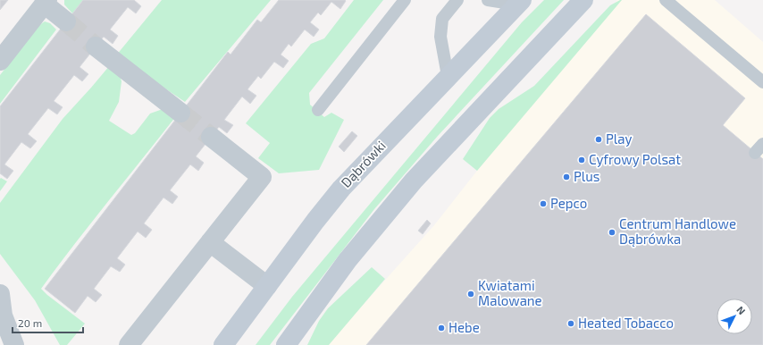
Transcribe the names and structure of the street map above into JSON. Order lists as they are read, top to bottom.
{
  "streets": {
    "main road": ["Dąbrówki"]
  },
  "places": [
    "Play",
    "Cyfrowy Polsat",
    "Plus",
    "Pepco",
    "Centrum Handlowe Dąbrówka",
    "Kwiatami Malowane",
    "Heated Tobacco",
    "Hebe"
  ],
  "scale_bar": "20 m",
  "north": "top right"
}
